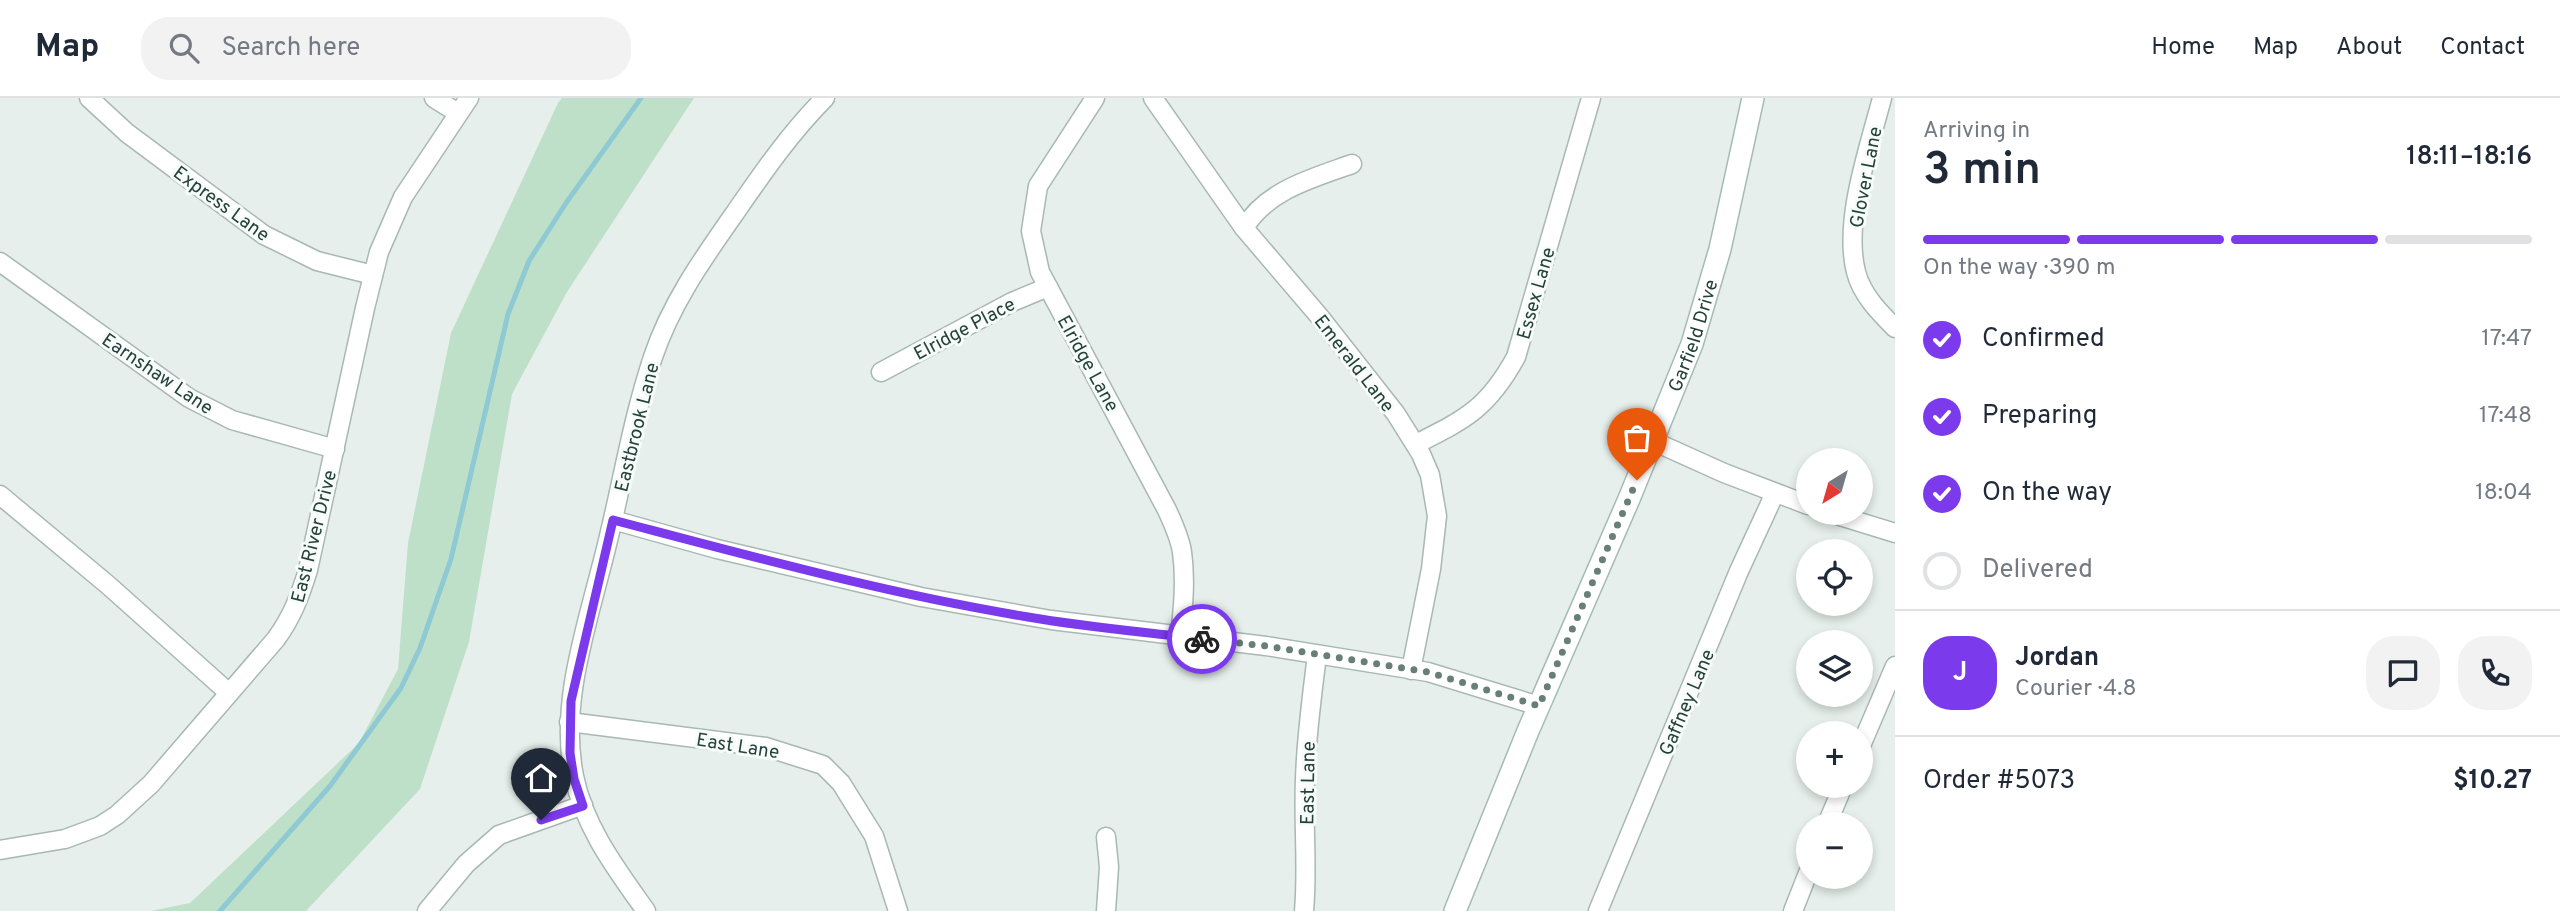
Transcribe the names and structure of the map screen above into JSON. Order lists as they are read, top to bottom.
{
  "streets": {
    "street": [
      "Glover Lane",
      "Express Lane",
      "Essex Lane",
      "Elridge Place",
      "Garfield Drive",
      "Elridge Lane",
      "Emerald Lane",
      "Earnshaw Lane",
      "Eastbrook Lane",
      "East River Drive",
      "Gaffney Lane",
      "East Lane"
    ]
  },
  "crossings": [
    ["Express Lane", "East River Drive"],
    ["Essex Lane", "Emerald Lane"],
    ["Elridge Place", "Elridge Lane"],
    ["Earnshaw Lane", "East River Drive"],
    ["Eastbrook Lane", "East Lane"]
  ],
  "north": "bottom left",
  "page": {
    "header": "Map",
    "search": "Search here",
    "nav": [
      "Home",
      "Map",
      "About",
      "Contact"
    ],
    "heading": ["3 min", "Arriving in", "18:11–18:16"],
    "panel": [
      "Jordan",
      "Courier · 4.8",
      "Order #5073",
      "$10.27"
    ],
    "bar": "On the way · 390 m",
    "list": [
      ["Confirmed", "17:47"],
      ["Preparing", "17:48"],
      ["On the way", "18:04"],
      "Delivered"
    ],
    "map_buttons": ["+", "−"],
    "round": "J"
  }
}
